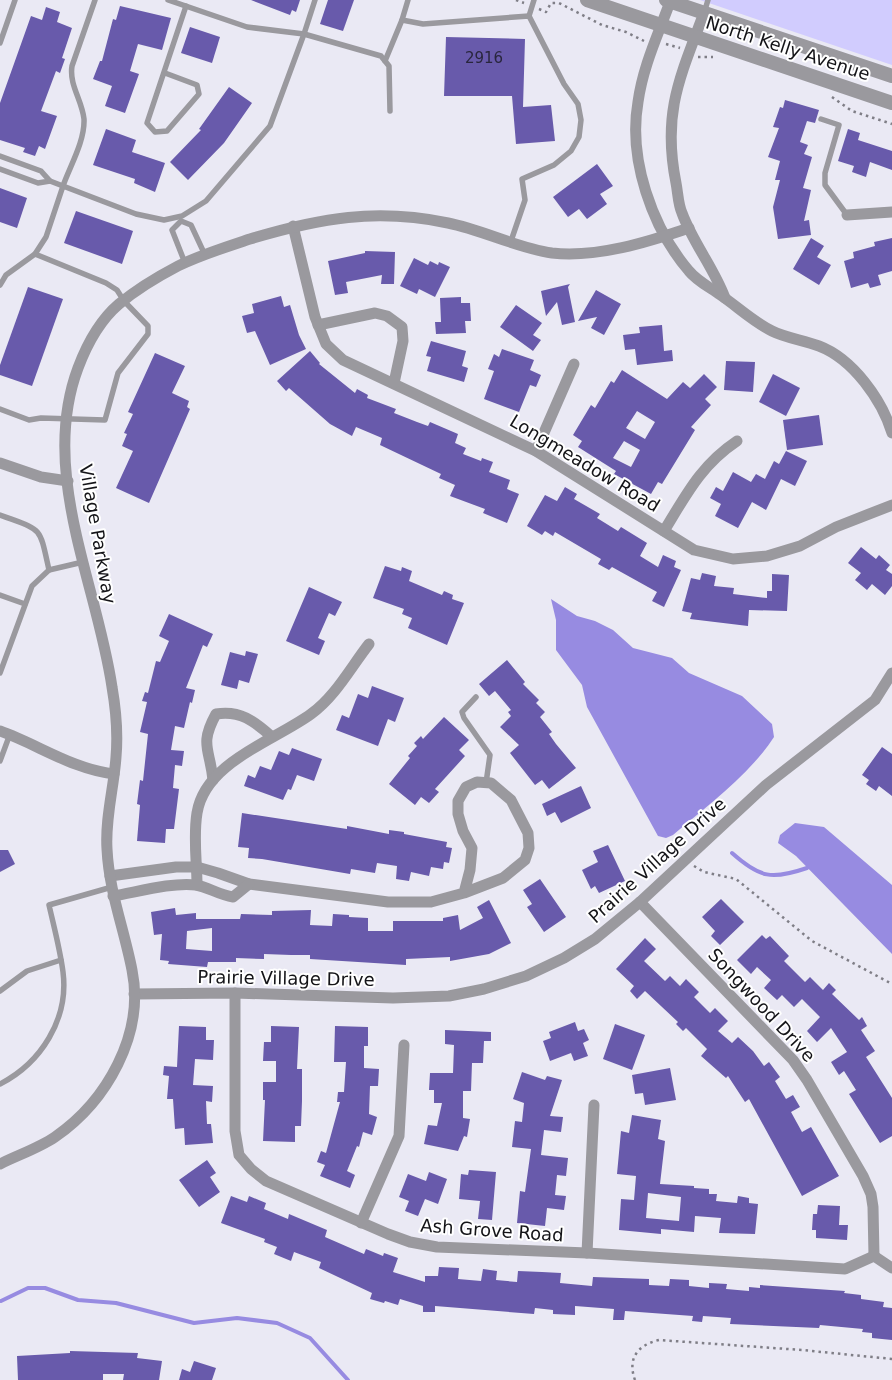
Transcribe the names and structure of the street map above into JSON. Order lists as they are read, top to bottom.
{
  "streets": {
    "street": [
      "North Kelly Avenue",
      "Longmeadow Road",
      "Village Parkway",
      "Prairie Village Drive",
      "Songwood Drive",
      "Ash Grove Road"
    ]
  },
  "crossings": [
    ["Longmeadow Road", "Village Parkway"],
    ["Village Parkway", "Prairie Village Drive"],
    ["Prairie Village Drive", "Songwood Drive"],
    ["Prairie Village Drive", "Ash Grove Road"],
    ["Songwood Drive", "Ash Grove Road"]
  ],
  "house_numbers": ["2916"]
}
